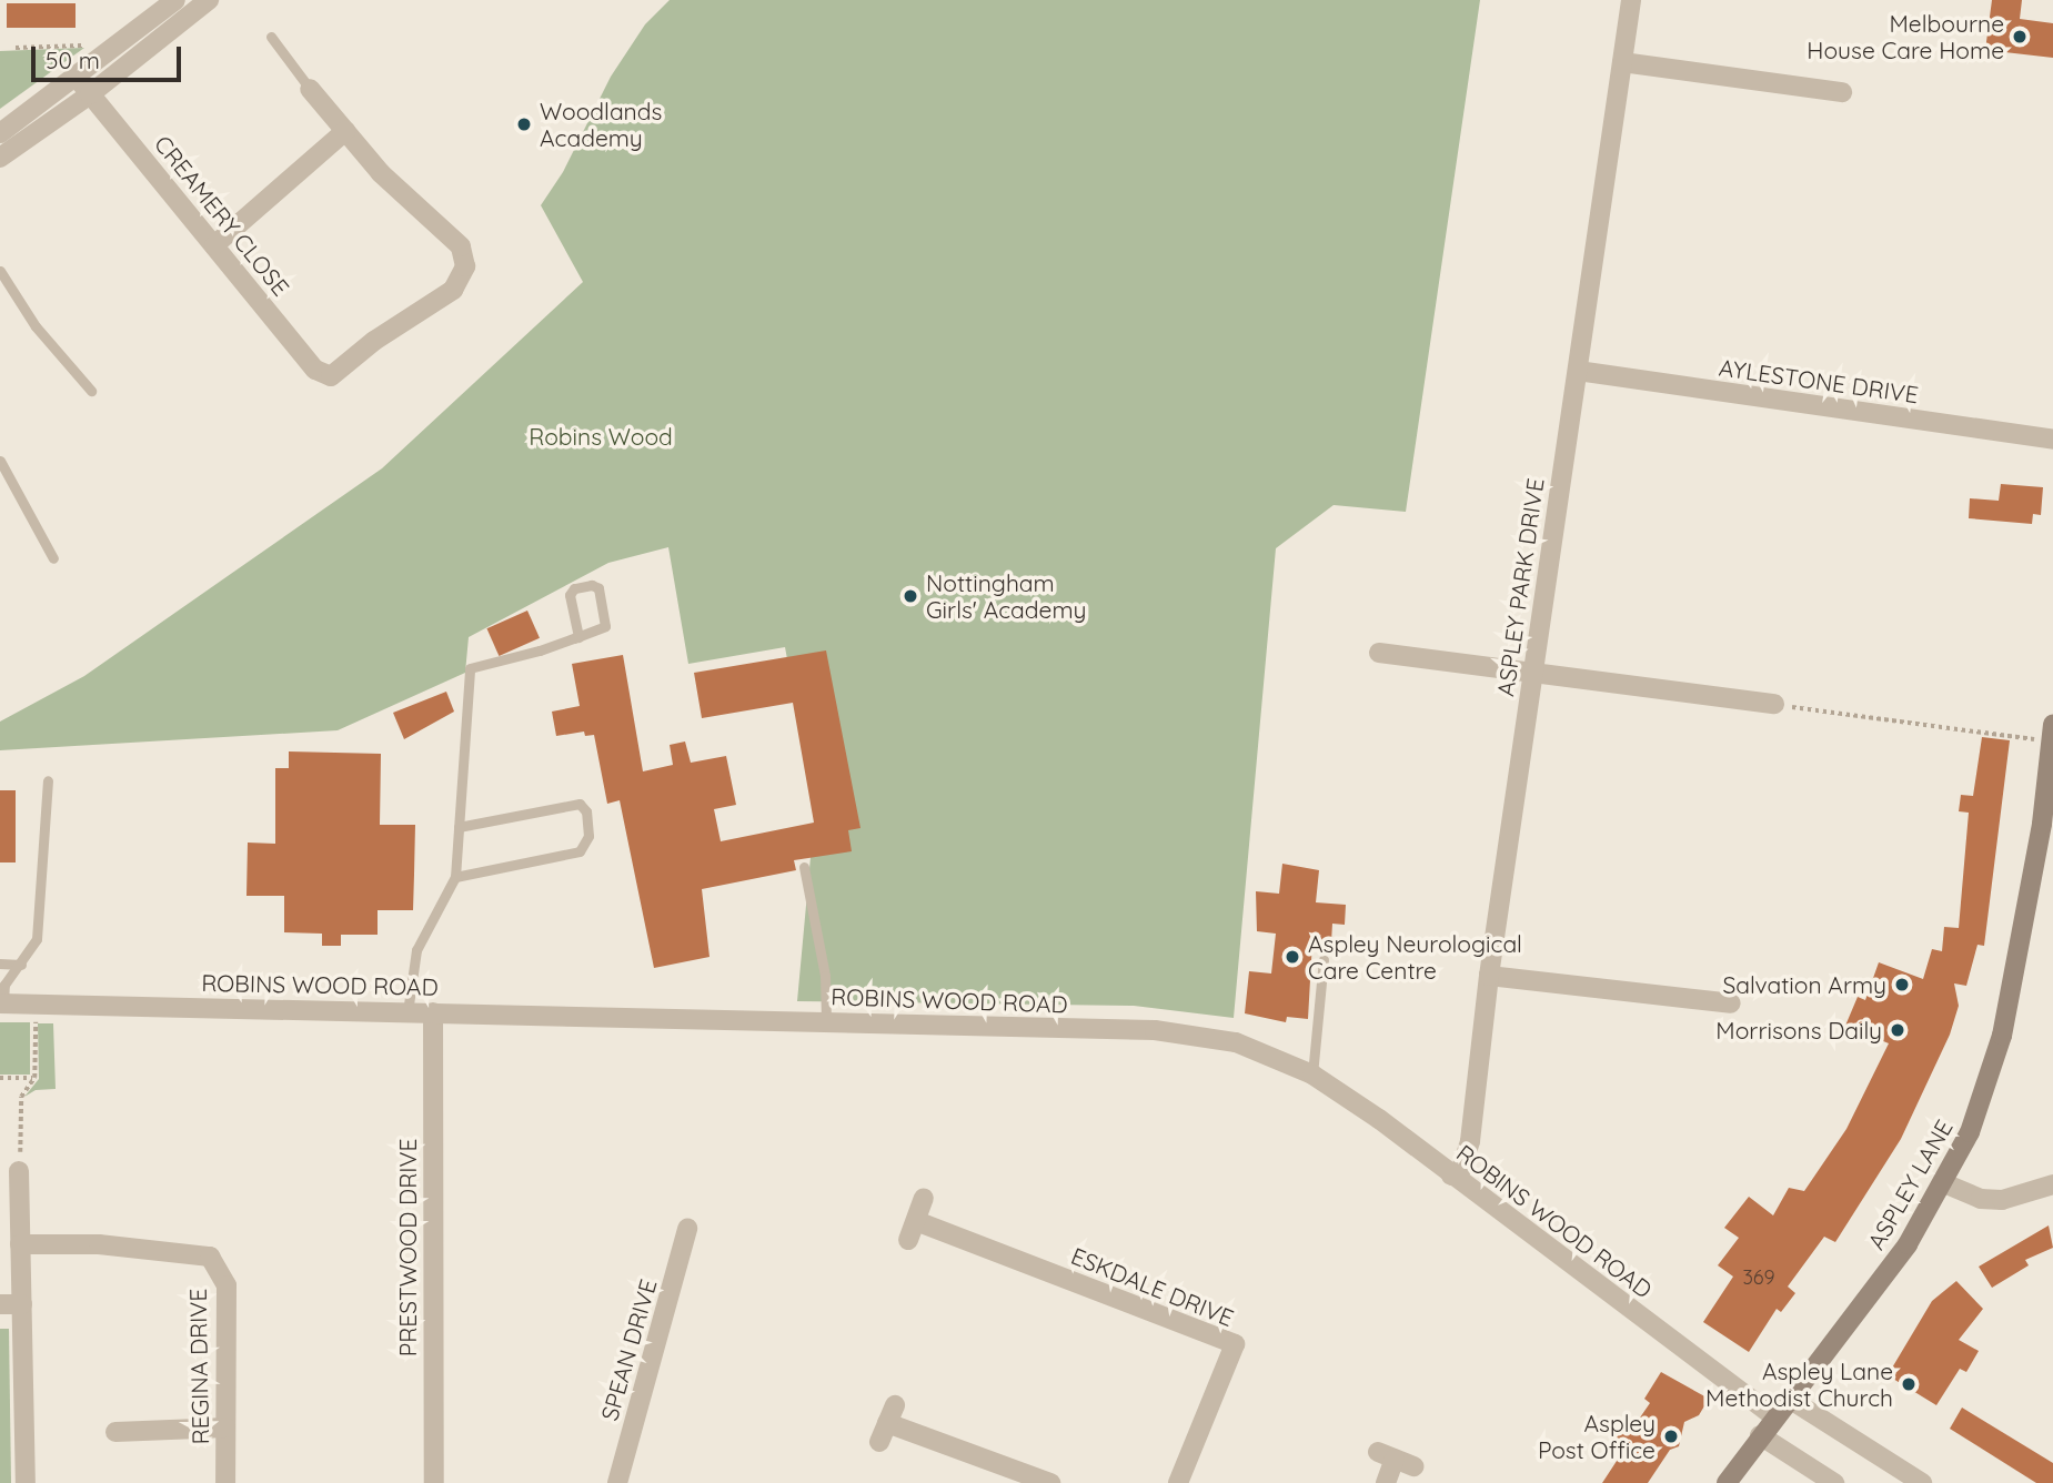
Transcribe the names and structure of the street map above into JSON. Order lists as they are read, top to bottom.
{
  "streets": {
    "main road": ["ASPLEY LANE"],
    "street": [
      "CREAMERY CLOSE",
      "AYLESTONE DRIVE",
      "ASPLEY PARK DRIVE",
      "ROBINS WOOD ROAD",
      "PRESTWOOD DRIVE",
      "ESKDALE DRIVE",
      "SPEAN DRIVE",
      "REGINA DRIVE"
    ]
  },
  "crossings": [
    ["AYLESTONE DRIVE", "ASPLEY PARK DRIVE"],
    ["ASPLEY PARK DRIVE", "ROBINS WOOD ROAD"],
    ["ROBINS WOOD ROAD", "ASPLEY LANE"],
    ["ROBINS WOOD ROAD", "PRESTWOOD DRIVE"]
  ],
  "parks": ["Robins Wood"],
  "places": [
    "Melbourne House Care Home",
    "Woodlands Academy",
    "Nottingham Girls' Academy",
    "Aspley Neurological Care Centre",
    "Salvation Army",
    "Morrisons Daily",
    "Aspley Lane Methodist Church",
    "Aspley Post Office"
  ],
  "house_numbers": ["369"],
  "scale_bar": "50 m"
}
